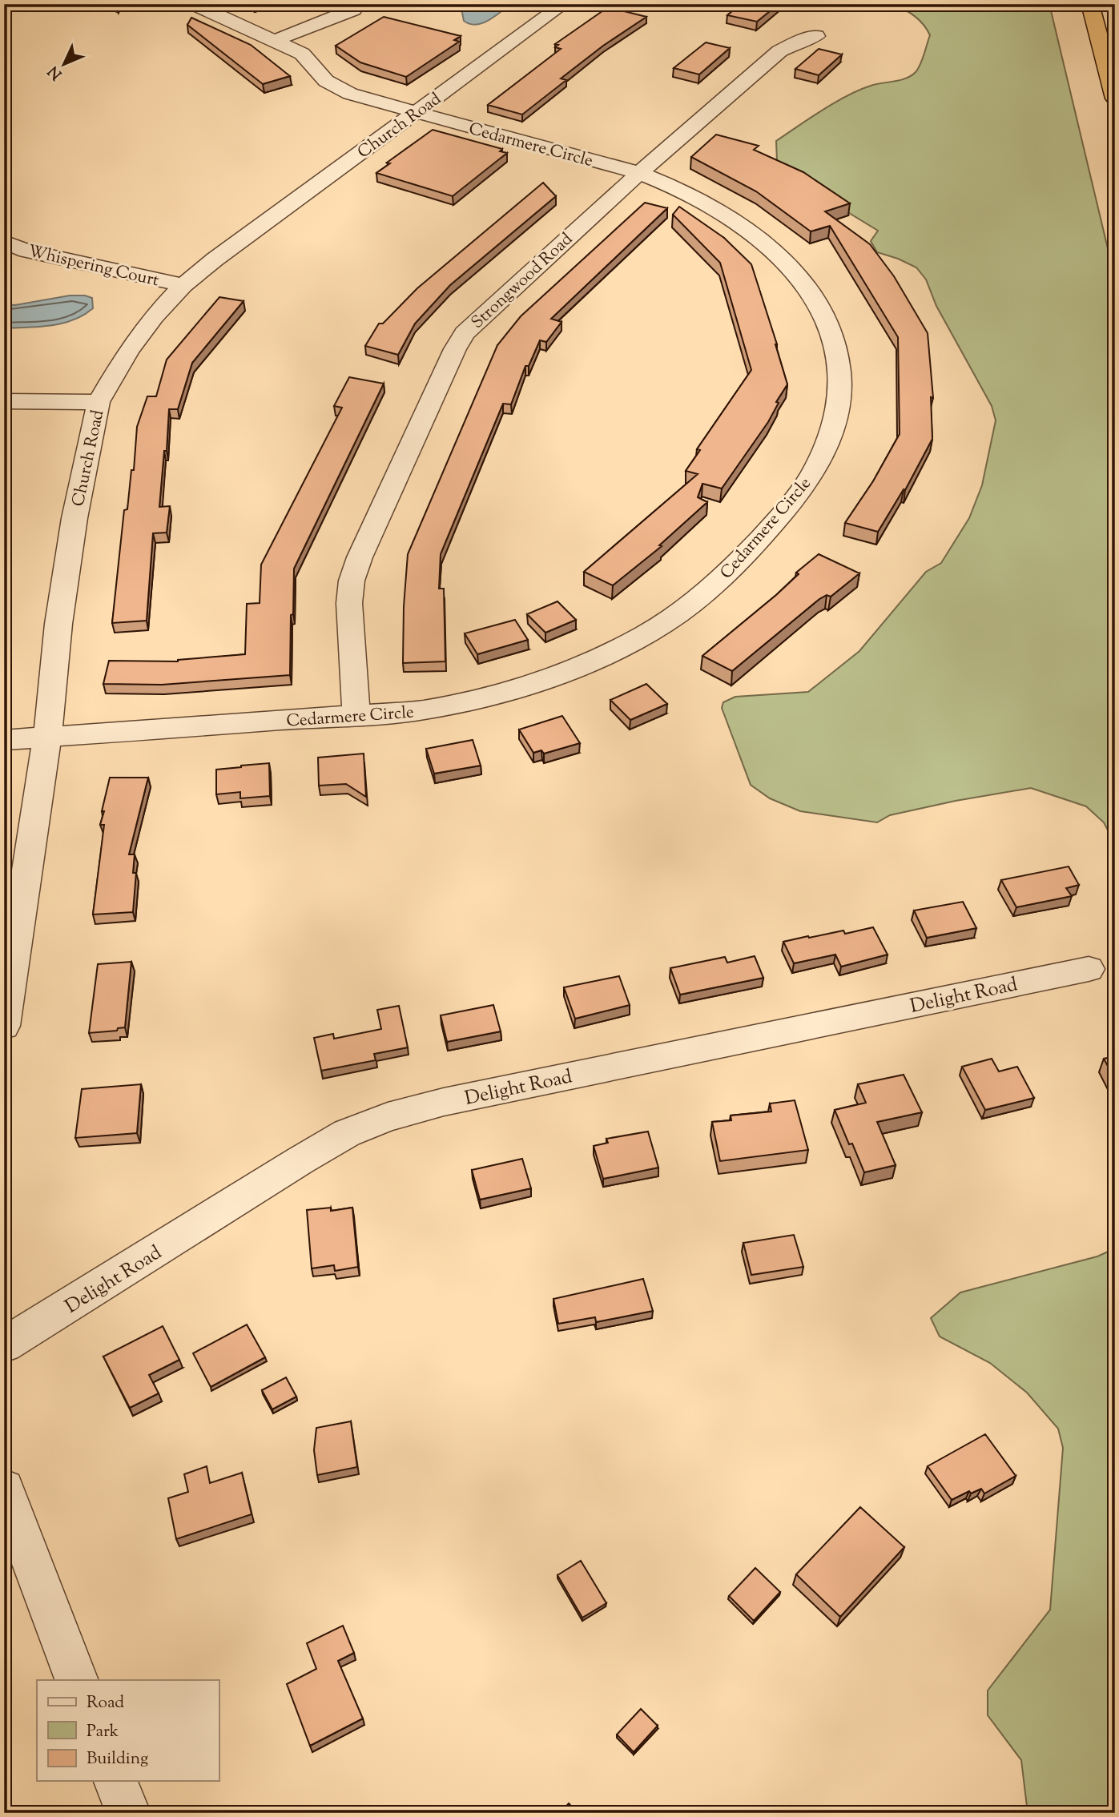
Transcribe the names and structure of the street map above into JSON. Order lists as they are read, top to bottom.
{
  "streets": {
    "street": [
      "Church Road",
      "Cedarmere Circle",
      "Whispering Court",
      "Strongwood Road",
      "Delight Road"
    ]
  },
  "crossings": [
    ["Church Road", "Cedarmere Circle"],
    ["Church Road", "Whispering Court"],
    ["Cedarmere Circle", "Strongwood Road"]
  ],
  "legend": ["Road", "Park", "Building"],
  "north": "bottom left"
}
